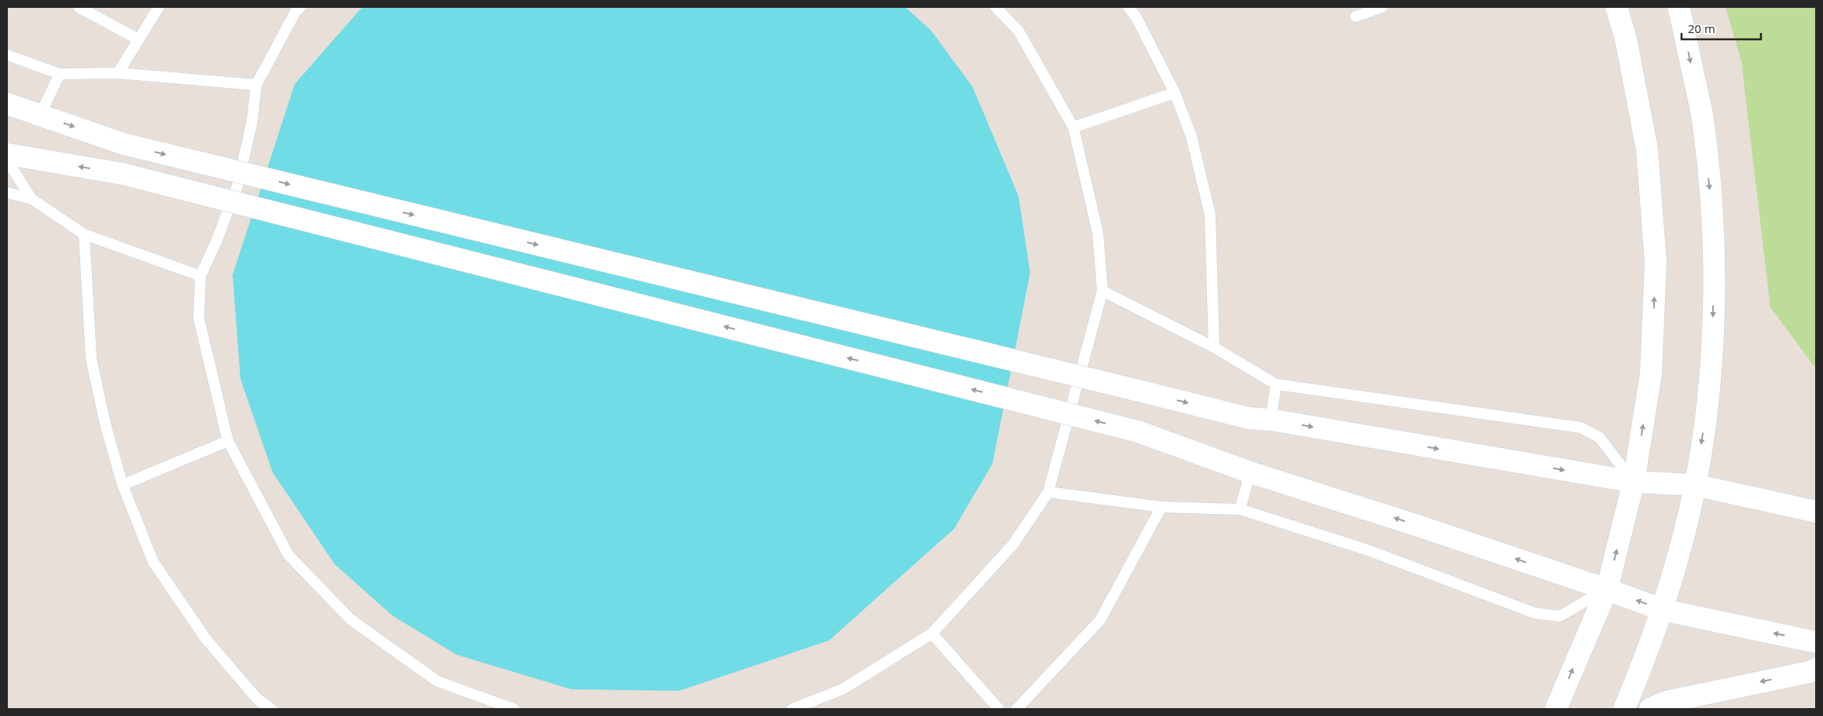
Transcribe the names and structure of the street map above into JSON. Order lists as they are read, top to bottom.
{
  "scale_bar": "20 m"
}
